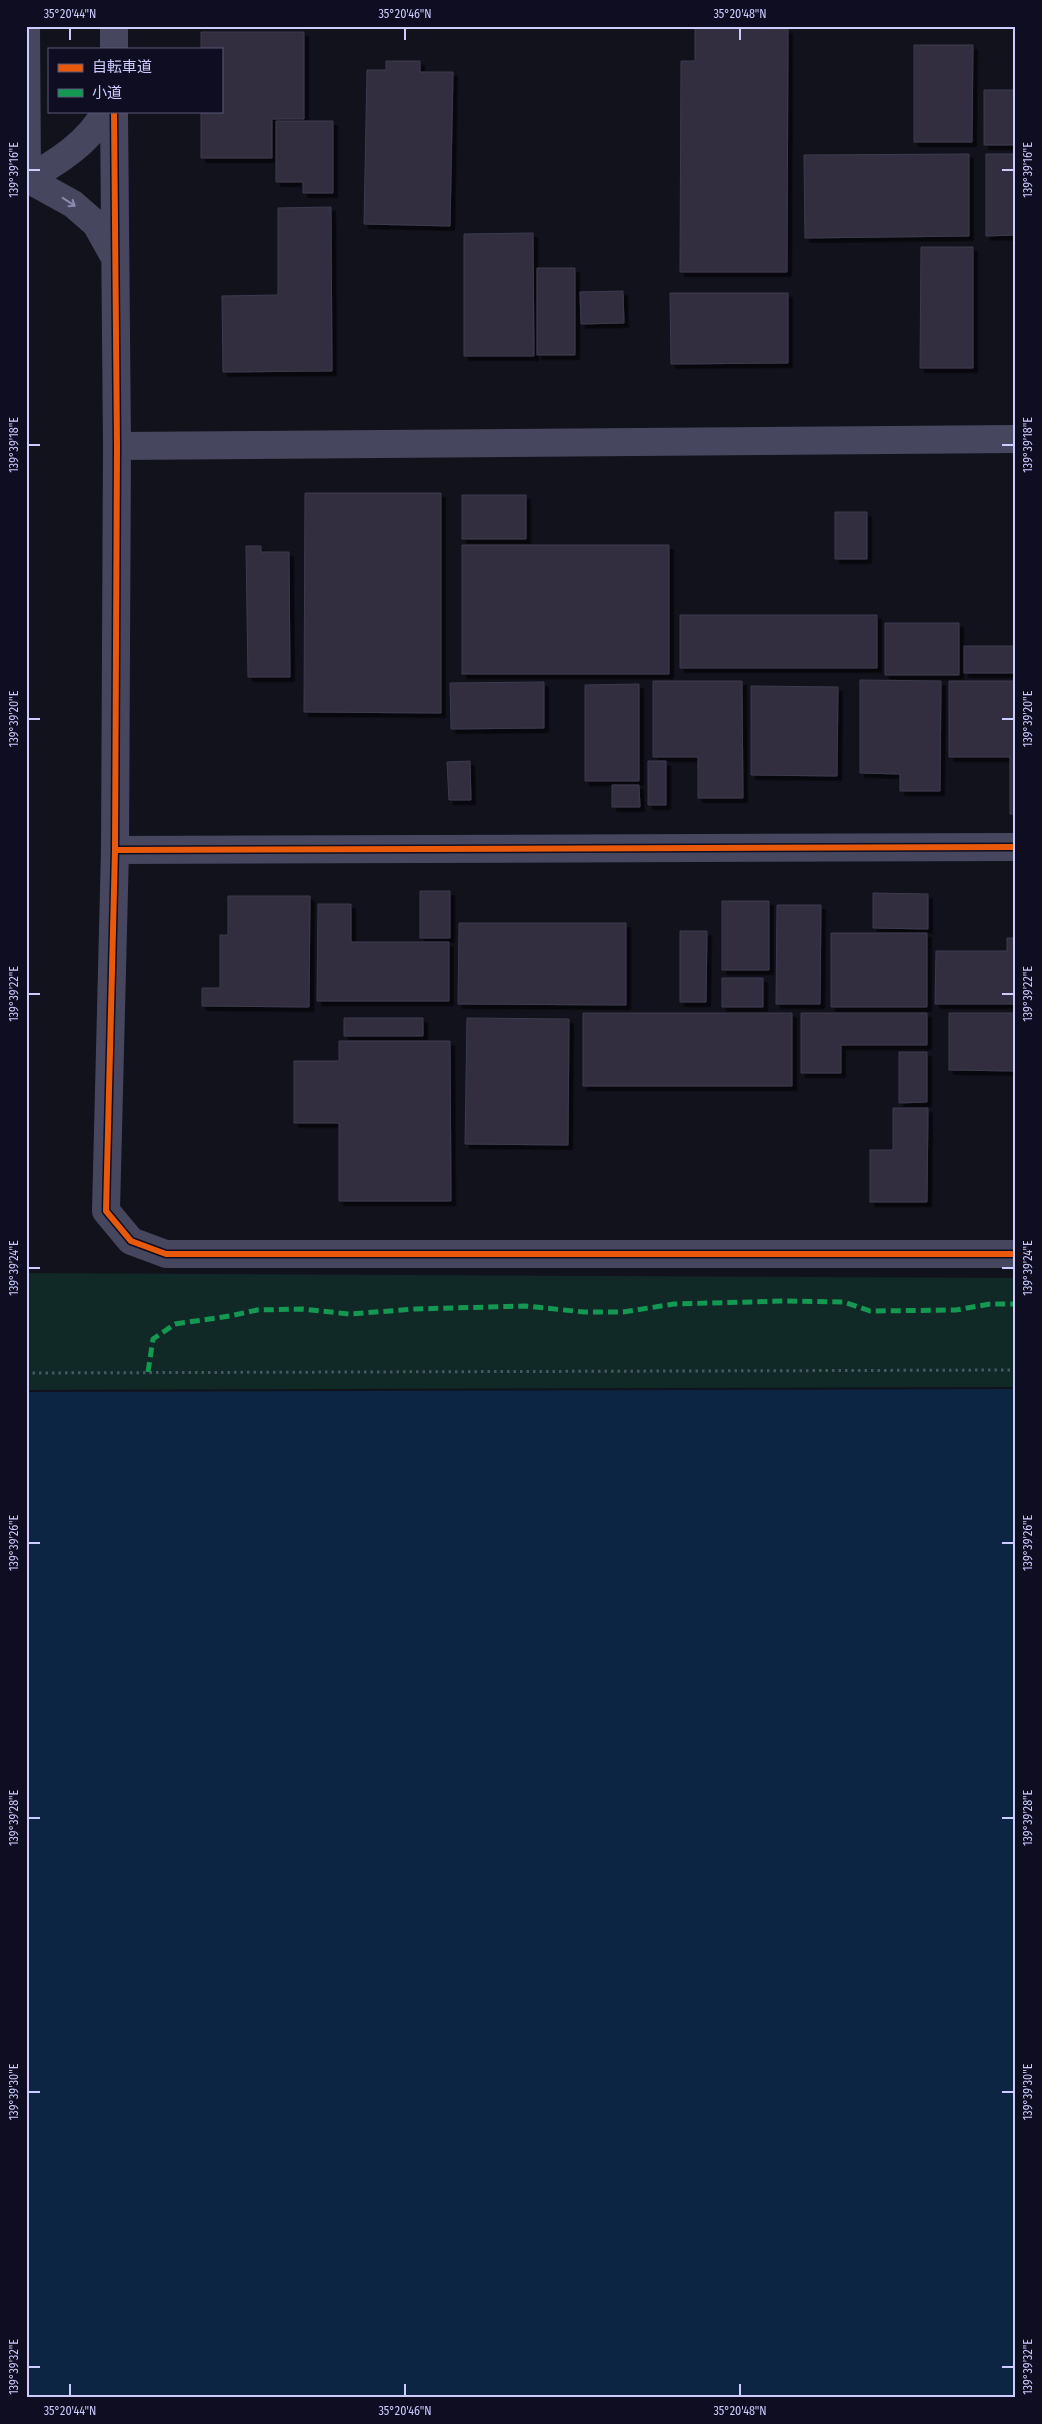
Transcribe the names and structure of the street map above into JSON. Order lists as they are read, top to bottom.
{
  "legend": ["自転車道", "小道"],
  "coordinates": [
    "35°20'44\"N",
    "35°20'46\"N",
    "35°20'48\"N",
    "139°39'16\"E",
    "139°39'18\"E",
    "139°39'20\"E",
    "139°39'22\"E",
    "139°39'24\"E",
    "139°39'26\"E",
    "139°39'28\"E",
    "139°39'30\"E",
    "139°39'32\"E"
  ]
}
